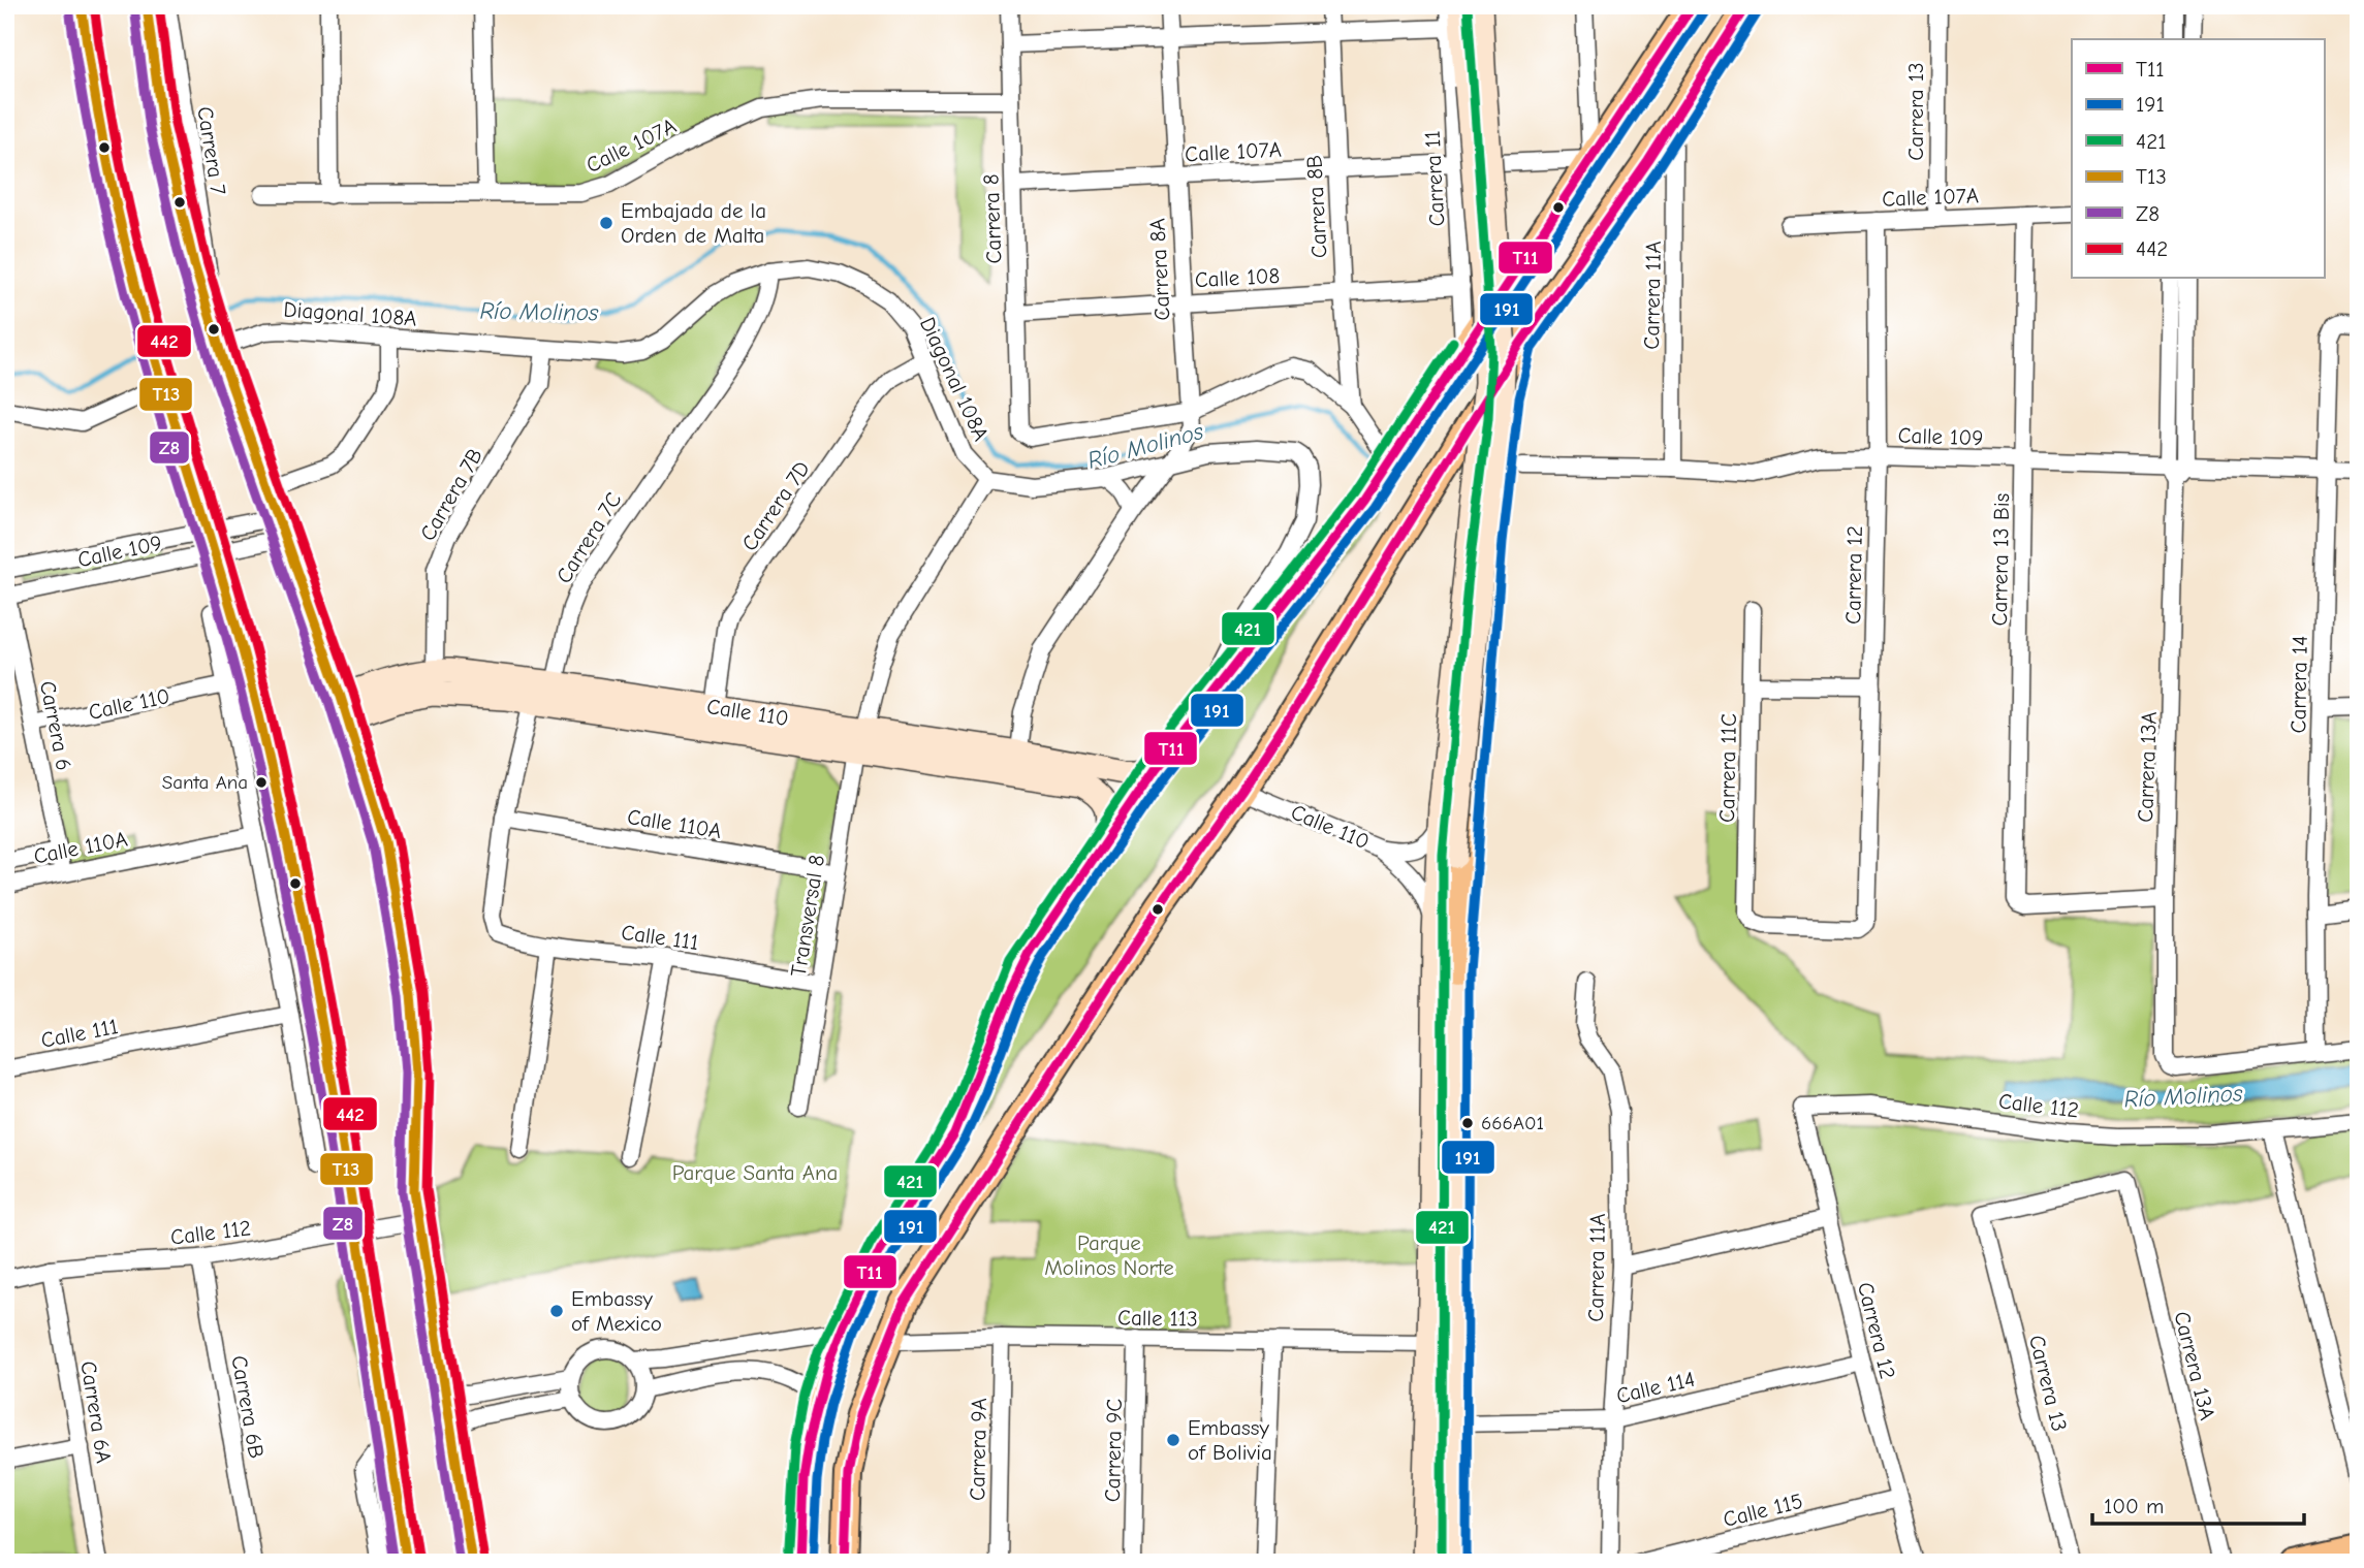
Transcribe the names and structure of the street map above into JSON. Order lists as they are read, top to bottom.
{
  "streets": {
    "main road": ["Calle 110"],
    "street": [
      "Carrera 13",
      "Calle 107A",
      "Carrera 7",
      "Carrera 11",
      "Carrera 8B",
      "Carrera 8",
      "Carrera 8A",
      "Calle 108",
      "Carrera 11A",
      "Diagonal 108A",
      "Calle 109",
      "Carrera 7B",
      "Carrera 7D",
      "Carrera 7C",
      "Carrera 13 Bis",
      "Carrera 12",
      "Carrera 14",
      "Carrera 6",
      "Carrera 13A",
      "Carrera 11C",
      "Calle 110A",
      "Transversal 8",
      "Calle 111",
      "Calle 112",
      "Calle 113",
      "Calle 114",
      "Carrera 6B",
      "Carrera 6A",
      "Carrera 9A",
      "Carrera 9C",
      "Calle 115"
    ]
  },
  "crossings": [
    ["Carrera 13", "Calle 107A"],
    ["Carrera 13", "Carrera 13A"],
    ["Calle 107A", "Carrera 11"],
    ["Calle 107A", "Carrera 8B"],
    ["Calle 107A", "Carrera 8"],
    ["Calle 107A", "Carrera 8A"],
    ["Calle 107A", "Carrera 13 Bis"],
    ["Calle 107A", "Carrera 12"],
    ["Carrera 11", "Calle 108"],
    ["Carrera 8B", "Calle 108"],
    ["Carrera 8B", "Diagonal 108A"],
    ["Carrera 8", "Calle 108"],
    ["Carrera 8", "Diagonal 108A"],
    ["Carrera 8A", "Calle 108"],
    ["Carrera 8A", "Diagonal 108A"],
    ["Carrera 11A", "Calle 109"],
    ["Carrera 11A", "Calle 114"],
    ["Diagonal 108A", "Carrera 7B"],
    ["Diagonal 108A", "Carrera 7D"],
    ["Diagonal 108A", "Carrera 7C"],
    ["Calle 109", "Carrera 13 Bis"],
    ["Calle 109", "Carrera 12"],
    ["Calle 109", "Carrera 6"],
    ["Calle 109", "Carrera 13A"],
    ["Carrera 7B", "Calle 110"],
    ["Carrera 7D", "Calle 110"],
    ["Carrera 7C", "Calle 110"],
    ["Carrera 13 Bis", "Carrera 13A"],
    ["Carrera 12", "Carrera 11C"],
    ["Carrera 12", "Calle 112"],
    ["Carrera 12", "Calle 114"],
    ["Carrera 12", "Calle 115"],
    ["Carrera 14", "Carrera 13A"],
    ["Calle 110", "Carrera 6"],
    ["Calle 110", "Transversal 8"],
    ["Carrera 6", "Calle 110A"],
    ["Calle 110A", "Transversal 8"],
    ["Calle 110A", "Calle 111"],
    ["Transversal 8", "Calle 111"],
    ["Calle 112", "Carrera 6B"],
    ["Calle 112", "Carrera 6A"],
    ["Calle 113", "Carrera 9A"],
    ["Calle 113", "Carrera 9C"]
  ],
  "water": ["Río Molinos"],
  "parks": ["Parque Santa Ana", "Parque Molinos Norte"],
  "places": [
    "Embajada de la Orden de Malta",
    "Santa Ana",
    "666A01",
    "Embassy of Mexico",
    "Embassy of Bolivia"
  ],
  "lines": [
    "transit line T11",
    "transit line T13",
    "transit line 442",
    "transit line 421",
    "transit line Z8",
    "transit line 191"
  ],
  "legend": [
    "T11",
    "191",
    "421",
    "T13",
    "Z8",
    "442"
  ],
  "scale_bar": "100 m"
}
